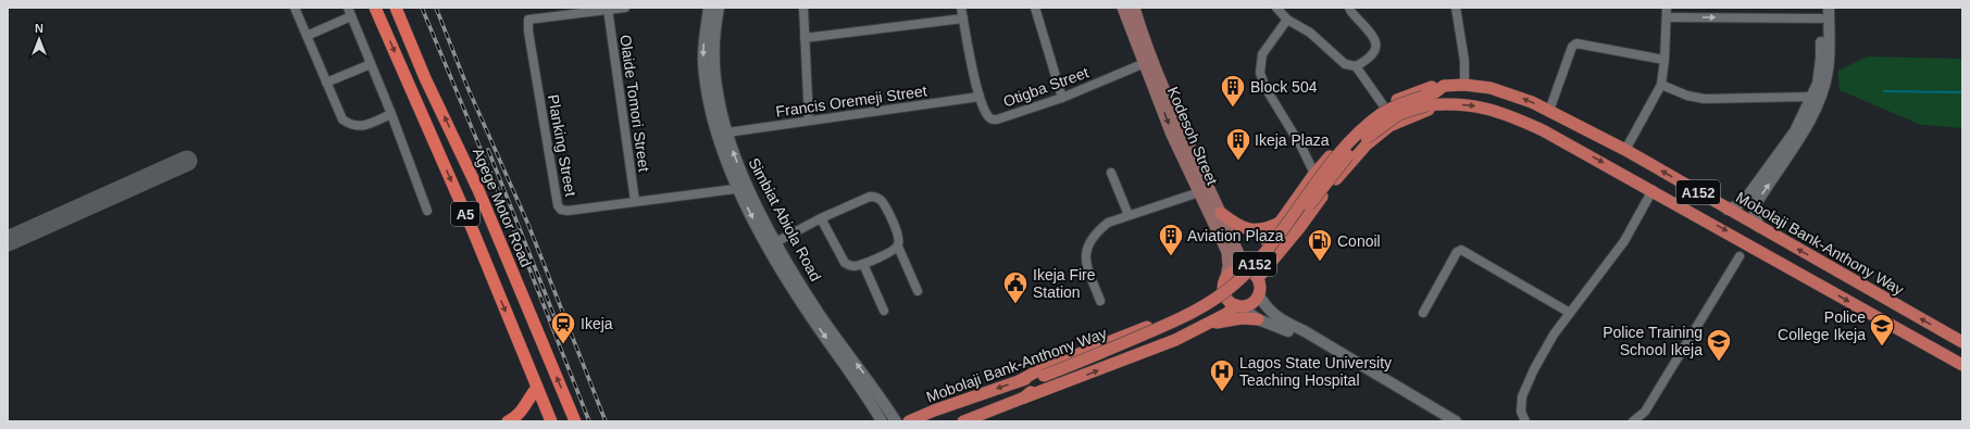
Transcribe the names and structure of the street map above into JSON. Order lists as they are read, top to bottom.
{
  "streets": {
    "highway": ["Agege Motor Road", "A5"],
    "main road": ["Kodesoh Street", "A152", "Mobolaji Bank-Anthony Way"],
    "street": [
      "Otigba Street",
      "Francis Oremeji Street",
      "Olaide Tomori Street",
      "Planking Street",
      "Simbiat Abiola Road"
    ]
  },
  "crossings": [
    ["Otigba Street", "Francis Oremeji Street"],
    ["Otigba Street", "Kodesoh Street"],
    ["Francis Oremeji Street", "Simbiat Abiola Road"],
    ["Olaide Tomori Street", "Planking Street"],
    ["Planking Street", "Simbiat Abiola Road"]
  ],
  "places": {
    "building": ["Block 504", "Ikeja Plaza", "Aviation Plaza"],
    "fuel station": ["Conoil"],
    "public building": ["Ikeja Fire Station"],
    "station": ["Ikeja"],
    "school or university": ["Police College Ikeja", "Police Training School Ikeja"],
    "hospital": ["Lagos State University Teaching Hospital"]
  },
  "north": "top"
}
